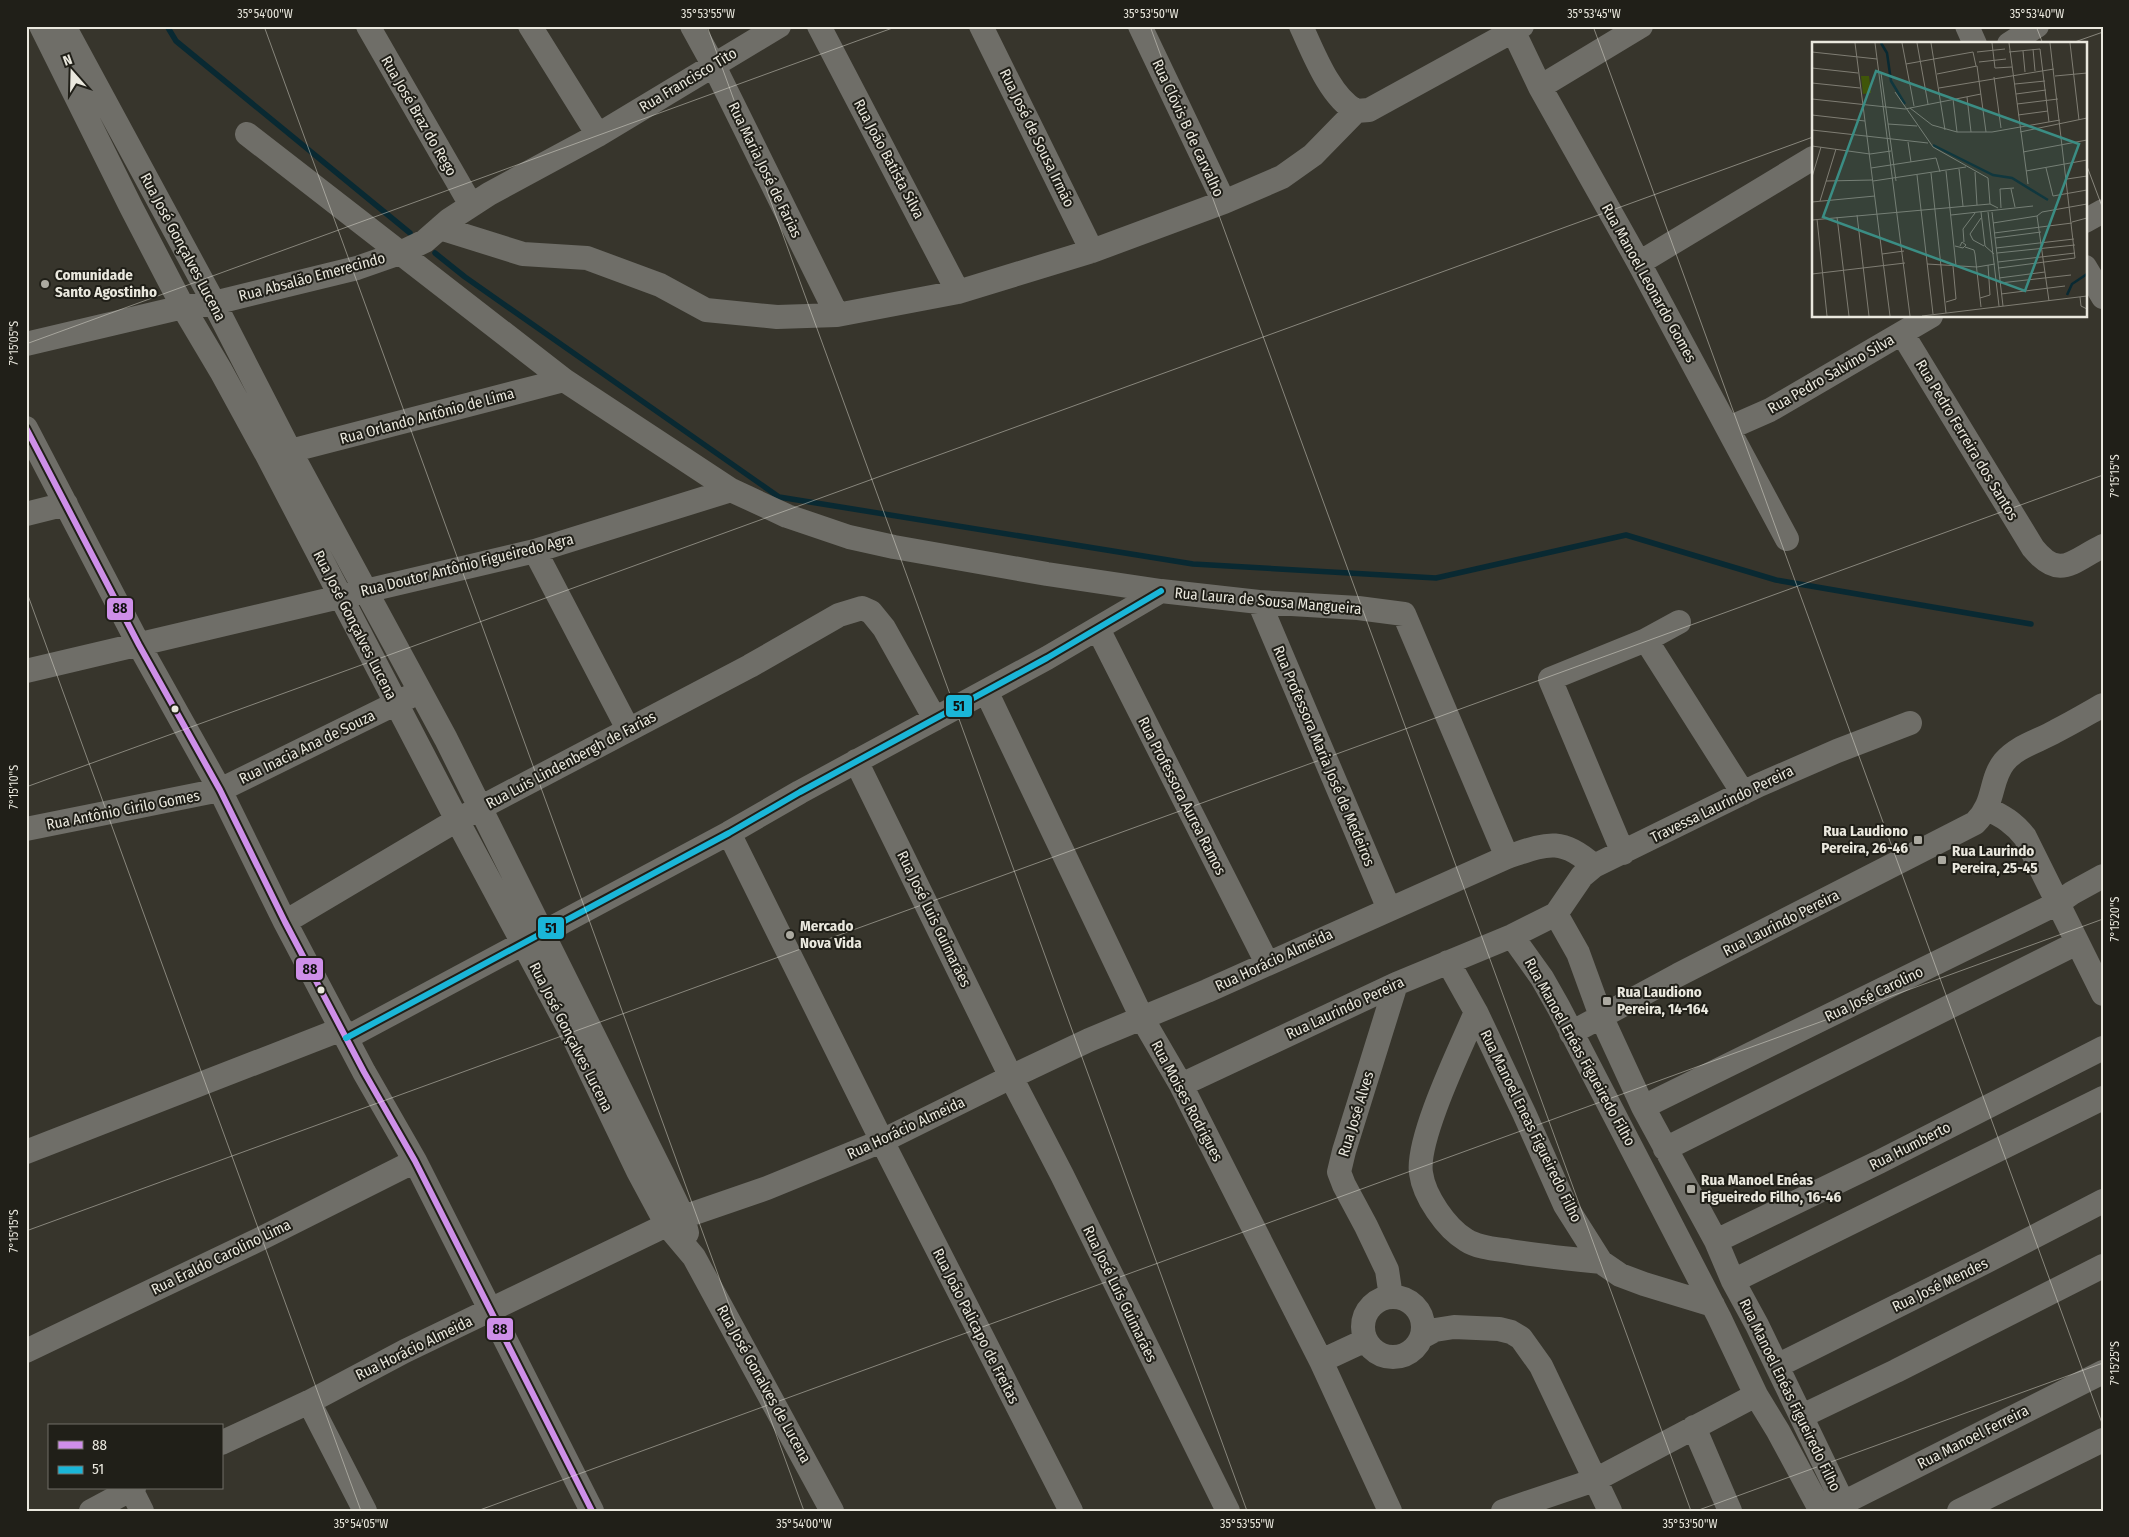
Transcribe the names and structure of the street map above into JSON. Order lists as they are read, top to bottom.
{
  "streets": {
    "street": [
      "Rua Francisco Tito",
      "Rua José Braz do Rego",
      "Rua Clóvis B de carvalho",
      "Rua José de Sousa Irmão",
      "Rua João Batista Silva",
      "Rua Maria José de Farias",
      "Rua José Gonçalves Lucena",
      "Rua Absalão Emerecindo",
      "Rua Manoel Leonardo Gomes",
      "Rua Pedro Salvino Silva",
      "Rua Orlando Antônio de Lima",
      "Rua Pedro Ferreira dos Santos",
      "Rua Doutor Antônio Figueiredo Agra",
      "Rua Laura de Sousa Mangueira",
      "Rua Inacia Ana de Souza",
      "Rua Professora Maria José de Medeiros",
      "Rua Luis Lindenbergh de Farias",
      "Rua Professora Aurea Ramos",
      "Travessa Laurindo Pereira",
      "Rua Antônio Cirilo Gomes",
      "Rua José Luis Guimarães",
      "Rua Laurindo Pereira",
      "Rua Horácio Almeida",
      "Rua José Carolino",
      "Rua Manoel Enéas Figueiredo Filho",
      "Rua Moises Rodrigues",
      "Rua José Alves",
      "Rua Manoel Eneas Figueiredo Filho",
      "Rua Humberto",
      "Rua Eraldo Carolino Lima",
      "Rua José Mendes",
      "Rua José Luís Guimarães",
      "Rua João Palicapo de Freitas",
      "Rua José Gonalves de Lucena",
      "Rua Manoel Ferreira"
    ]
  },
  "crossings": [
    ["Rua Francisco Tito", "Rua Maria José de Farias"],
    ["Rua Francisco Tito", "Rua Absalão Emerecindo"],
    ["Rua José Braz do Rego", "Rua Absalão Emerecindo"],
    ["Rua José Gonçalves Lucena", "Rua Absalão Emerecindo"],
    ["Rua José Gonçalves Lucena", "Rua Orlando Antônio de Lima"],
    ["Rua José Gonçalves Lucena", "Rua Doutor Antônio Figueiredo Agra"],
    ["Rua José Gonçalves Lucena", "Rua Laura de Sousa Mangueira"],
    ["Rua José Gonçalves Lucena", "Rua Inacia Ana de Souza"],
    ["Rua José Gonçalves Lucena", "Rua Luis Lindenbergh de Farias"],
    ["Rua José Gonçalves Lucena", "Rua Horácio Almeida"],
    ["Rua José Gonçalves Lucena", "Rua José Gonalves de Lucena"],
    ["Rua Manoel Leonardo Gomes", "Rua Pedro Salvino Silva"],
    ["Rua Pedro Salvino Silva", "Rua Pedro Ferreira dos Santos"],
    ["Rua Laura de Sousa Mangueira", "Rua Professora Maria José de Medeiros"],
    ["Rua Laura de Sousa Mangueira", "Rua Luis Lindenbergh de Farias"],
    ["Rua Laura de Sousa Mangueira", "Rua Professora Aurea Ramos"],
    ["Rua Laura de Sousa Mangueira", "Rua José Luis Guimarães"],
    ["Rua Laura de Sousa Mangueira", "Rua Horácio Almeida"],
    ["Rua Laura de Sousa Mangueira", "Rua Moises Rodrigues"],
    ["Rua Laura de Sousa Mangueira", "Rua João Palicapo de Freitas"],
    ["Rua Inacia Ana de Souza", "Rua Antônio Cirilo Gomes"],
    ["Rua Professora Maria José de Medeiros", "Rua Horácio Almeida"],
    ["Rua Professora Aurea Ramos", "Rua Horácio Almeida"],
    ["Travessa Laurindo Pereira", "Rua Horácio Almeida"],
    ["Travessa Laurindo Pereira", "Rua Manoel Enéas Figueiredo Filho"],
    ["Rua José Luis Guimarães", "Rua Horácio Almeida"],
    ["Rua José Luis Guimarães", "Rua José Luís Guimarães"],
    ["Rua Laurindo Pereira", "Rua Manoel Enéas Figueiredo Filho"],
    ["Rua Laurindo Pereira", "Rua Moises Rodrigues"],
    ["Rua Laurindo Pereira", "Rua José Alves"],
    ["Rua Laurindo Pereira", "Rua Manoel Eneas Figueiredo Filho"],
    ["Rua Horácio Almeida", "Rua Moises Rodrigues"],
    ["Rua Horácio Almeida", "Rua José Luís Guimarães"],
    ["Rua Horácio Almeida", "Rua João Palicapo de Freitas"],
    ["Rua Horácio Almeida", "Rua José Gonalves de Lucena"],
    ["Rua José Carolino", "Rua Manoel Enéas Figueiredo Filho"],
    ["Rua Manoel Enéas Figueiredo Filho", "Rua Manoel Eneas Figueiredo Filho"],
    ["Rua Manoel Enéas Figueiredo Filho", "Rua Humberto"],
    ["Rua Manoel Enéas Figueiredo Filho", "Rua José Mendes"],
    ["Rua Manoel Enéas Figueiredo Filho", "Rua Manoel Ferreira"]
  ],
  "places": {
    "other": ["Comunidade Santo Agostinho", "Mercado Nova Vida"],
    "transit": [
      "Rua Laudiono Pereira, 26-46",
      "Rua Laurindo Pereira, 25-45",
      "Rua Laudiono Pereira, 14-164",
      "Rua Manoel Enéas Figueiredo Filho, 16-46"
    ]
  },
  "lines": ["transit line 88", "transit line 51"],
  "legend": ["88", "51"],
  "north": "top",
  "coordinates": [
    "35°54'00\"W",
    "35°53'55\"W",
    "35°53'50\"W",
    "35°53'45\"W",
    "35°53'40\"W",
    "7°15'05\"S",
    "7°15'15\"S",
    "7°15'10\"S",
    "7°15'20\"S",
    "7°15'25\"S",
    "35°54'05\"W"
  ]
}
